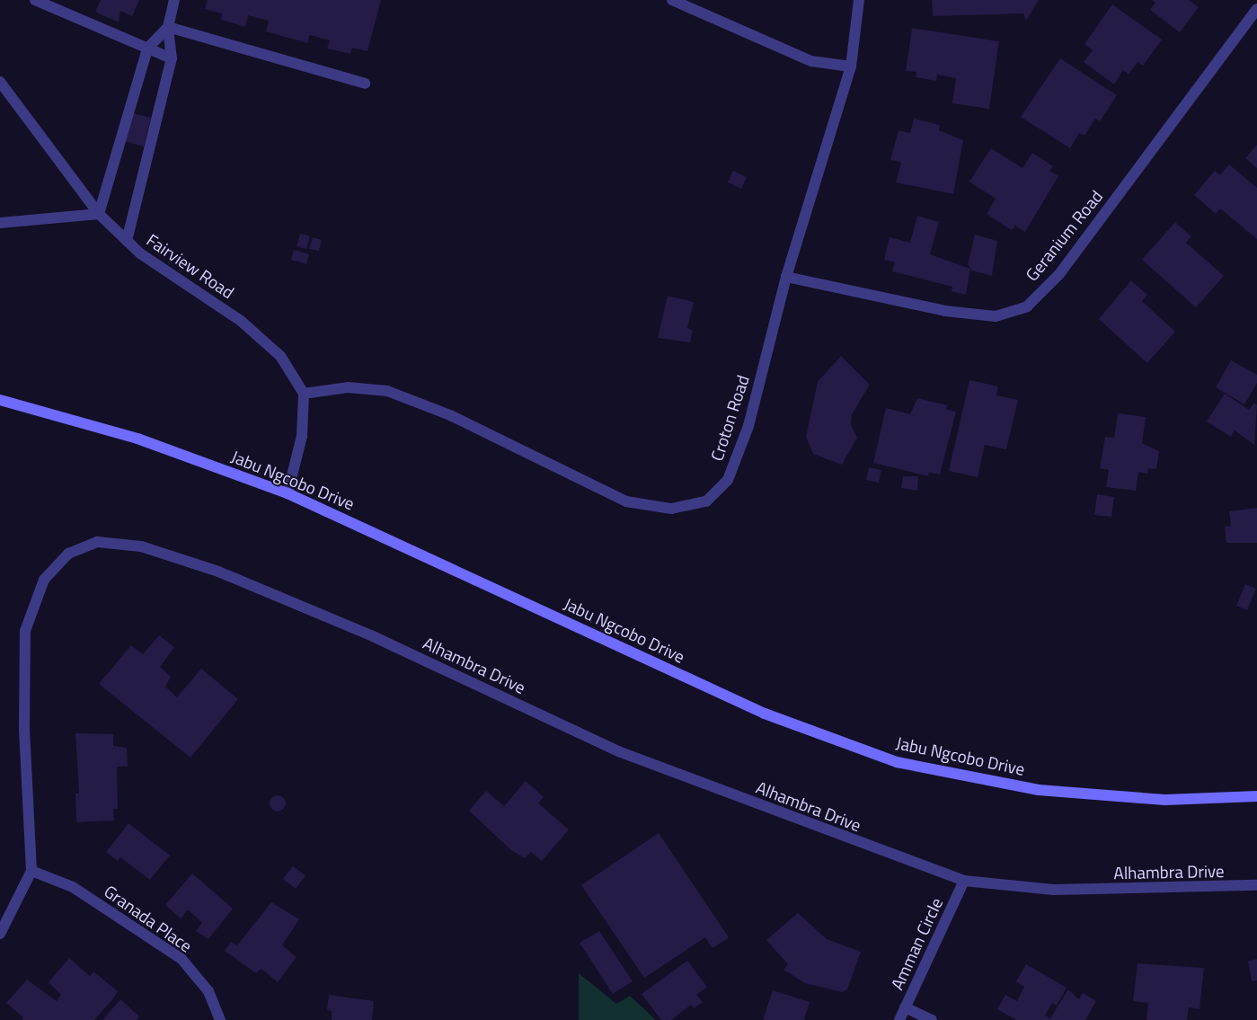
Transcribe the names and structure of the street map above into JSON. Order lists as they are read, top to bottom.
{
  "streets": {
    "main road": ["Jabu Ngcobo Drive"],
    "street": [
      "Geranium Road",
      "Fairview Road",
      "Croton Road",
      "Alhambra Drive",
      "Granada Place",
      "Amman Circle"
    ]
  },
  "crossings": [
    ["Geranium Road", "Croton Road"],
    ["Fairview Road", "Croton Road"],
    ["Alhambra Drive", "Granada Place"],
    ["Alhambra Drive", "Amman Circle"]
  ]
}
